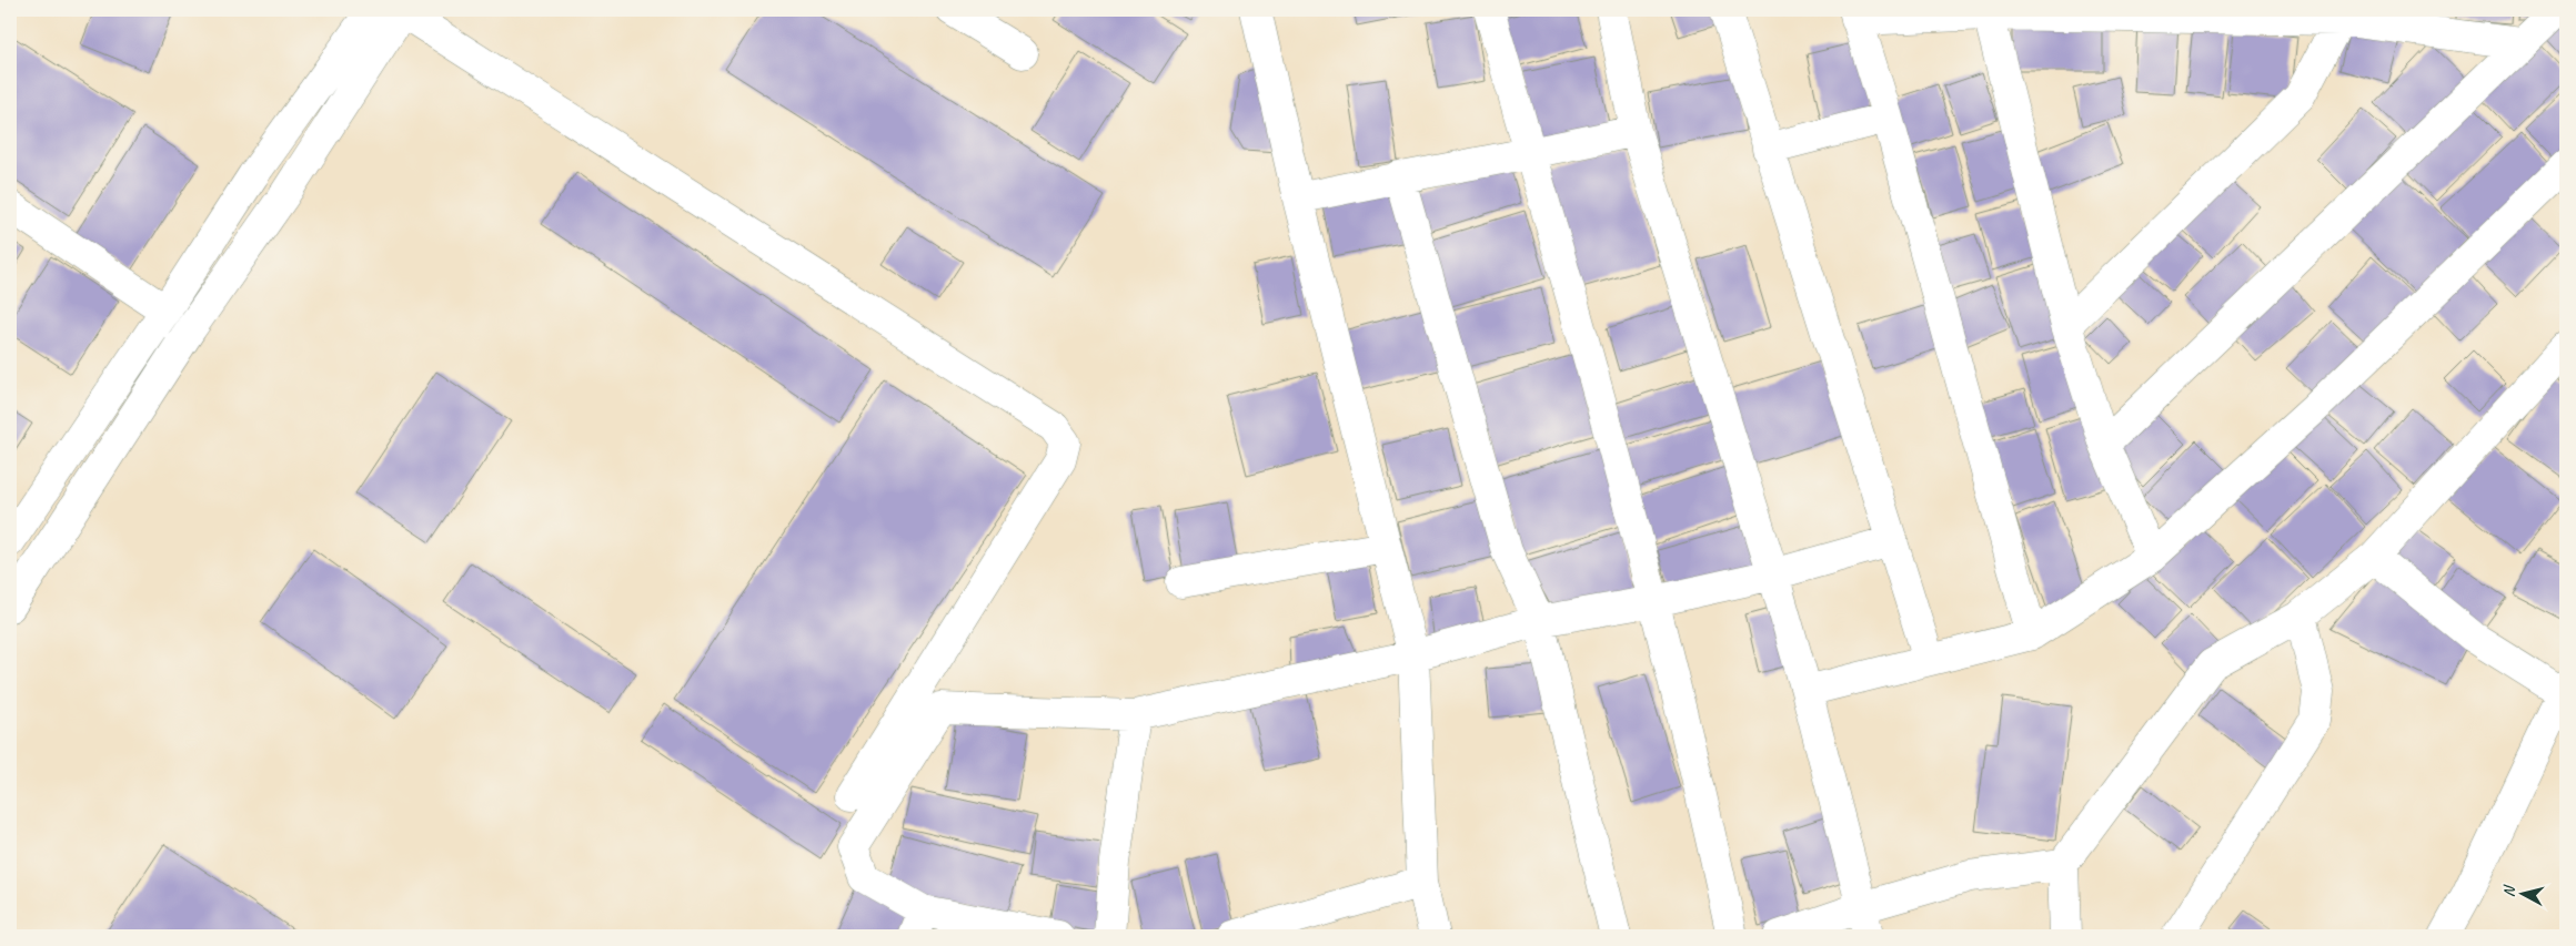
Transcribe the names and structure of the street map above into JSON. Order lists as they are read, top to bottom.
{
  "north": "left"
}
